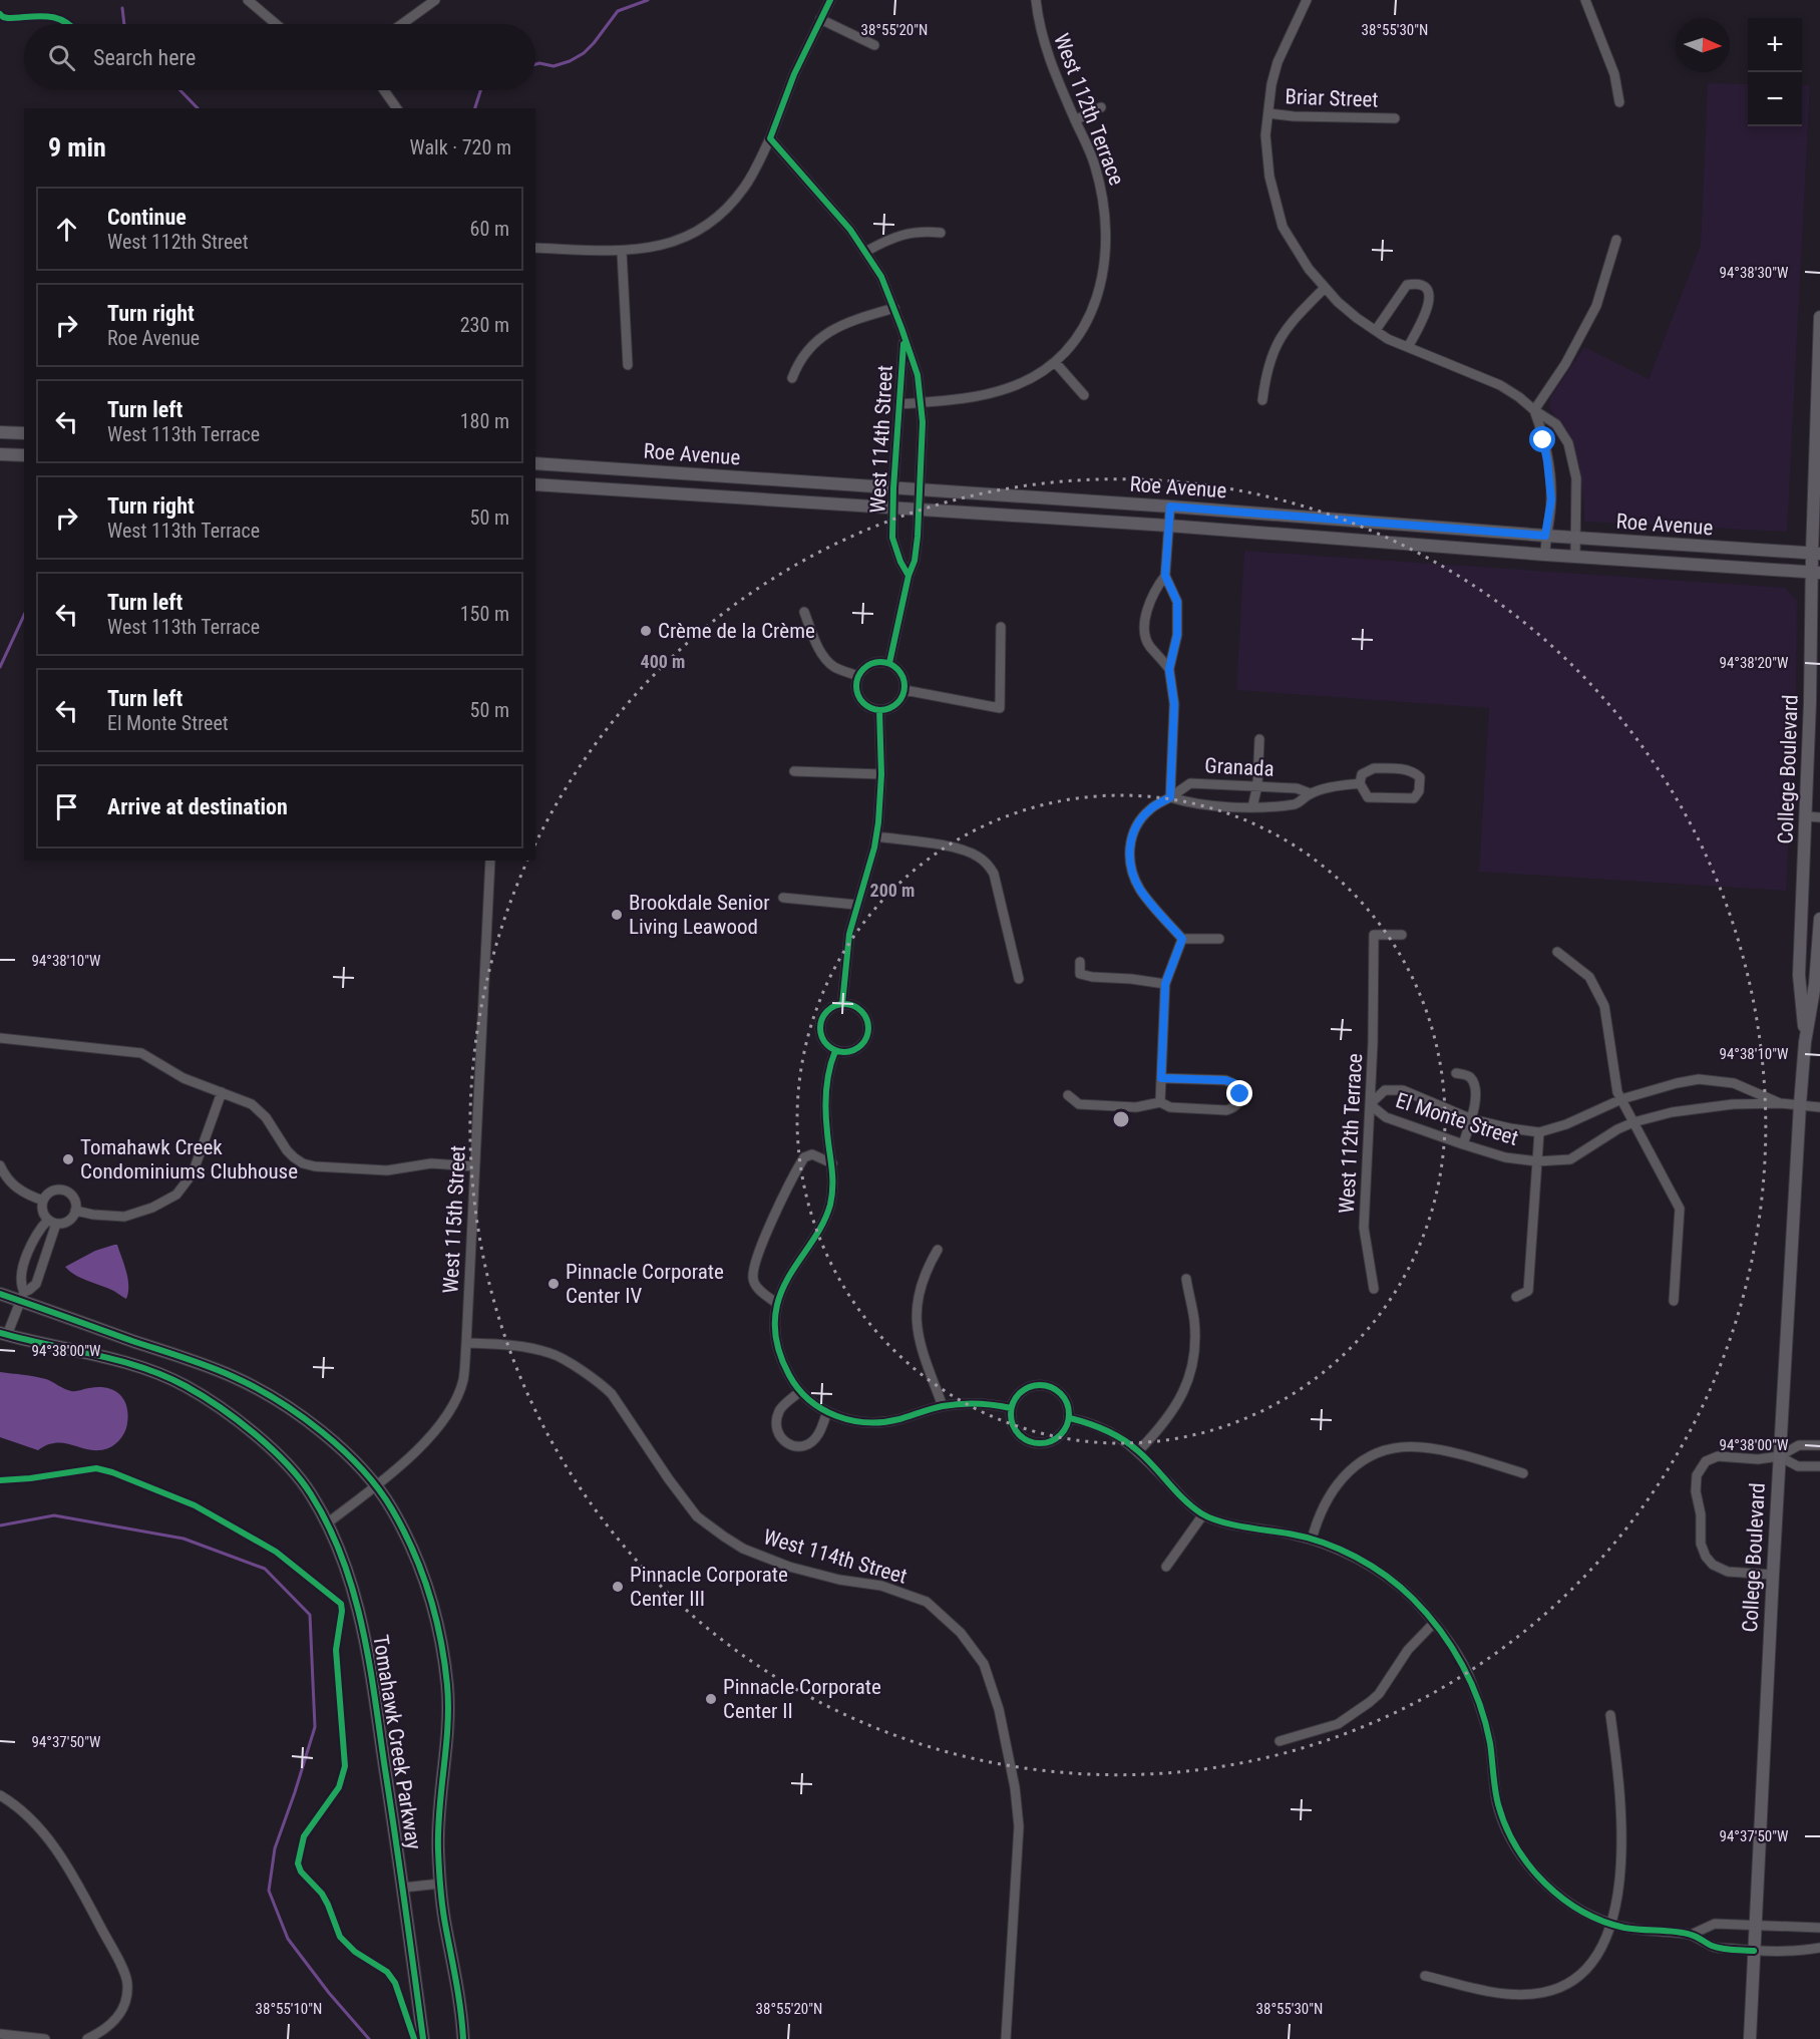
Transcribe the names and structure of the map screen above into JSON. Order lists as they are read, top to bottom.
{
  "streets": {
    "main road": ["Roe Avenue", "College Boulevard", "Tomahawk Creek Parkway"],
    "street": [
      "Briar Street",
      "West 112th Terrace",
      "West 114th Street",
      "Granada",
      "El Monte Street",
      "West 115th Street"
    ]
  },
  "crossings": [
    ["West 112th Terrace", "West 114th Street"],
    ["West 112th Terrace", "El Monte Street"],
    ["West 114th Street", "Roe Avenue"],
    ["West 114th Street", "West 115th Street"],
    ["Roe Avenue", "College Boulevard"],
    ["College Boulevard", "El Monte Street"],
    ["West 115th Street", "Tomahawk Creek Parkway"]
  ],
  "places": [
    "Crème de la Crème",
    "Brookdale Senior Living Leawood",
    "Tomahawk Creek Condominiums Clubhouse",
    "Pinnacle Corporate Center IV",
    "Pinnacle Corporate Center III",
    "Pinnacle Corporate Center II"
  ],
  "north": "right",
  "page": {
    "map_buttons": ["+", "−"],
    "search": "Search here",
    "heading": ["9 min", "Walk · 720 m"],
    "list": [
      ["Continue", "West 112th Street", "60 m"],
      ["Turn right", "Roe Avenue", "230 m"],
      ["Turn left", "West 113th Terrace", "180 m"],
      ["Turn right", "West 113th Terrace", "50 m"],
      ["Turn left", "West 113th Terrace", "150 m"],
      ["Turn left", "El Monte Street", "50 m"],
      "Arrive at destination"
    ]
  },
  "coordinates": [
    "38°55'20\"N",
    "38°55'30\"N",
    "94°38'30\"W",
    "94°38'20\"W",
    "94°38'10\"W",
    "94°38'00\"W",
    "94°37'50\"W",
    "38°55'10\"N"
  ],
  "rings": ["400 m", "200 m"]
}
